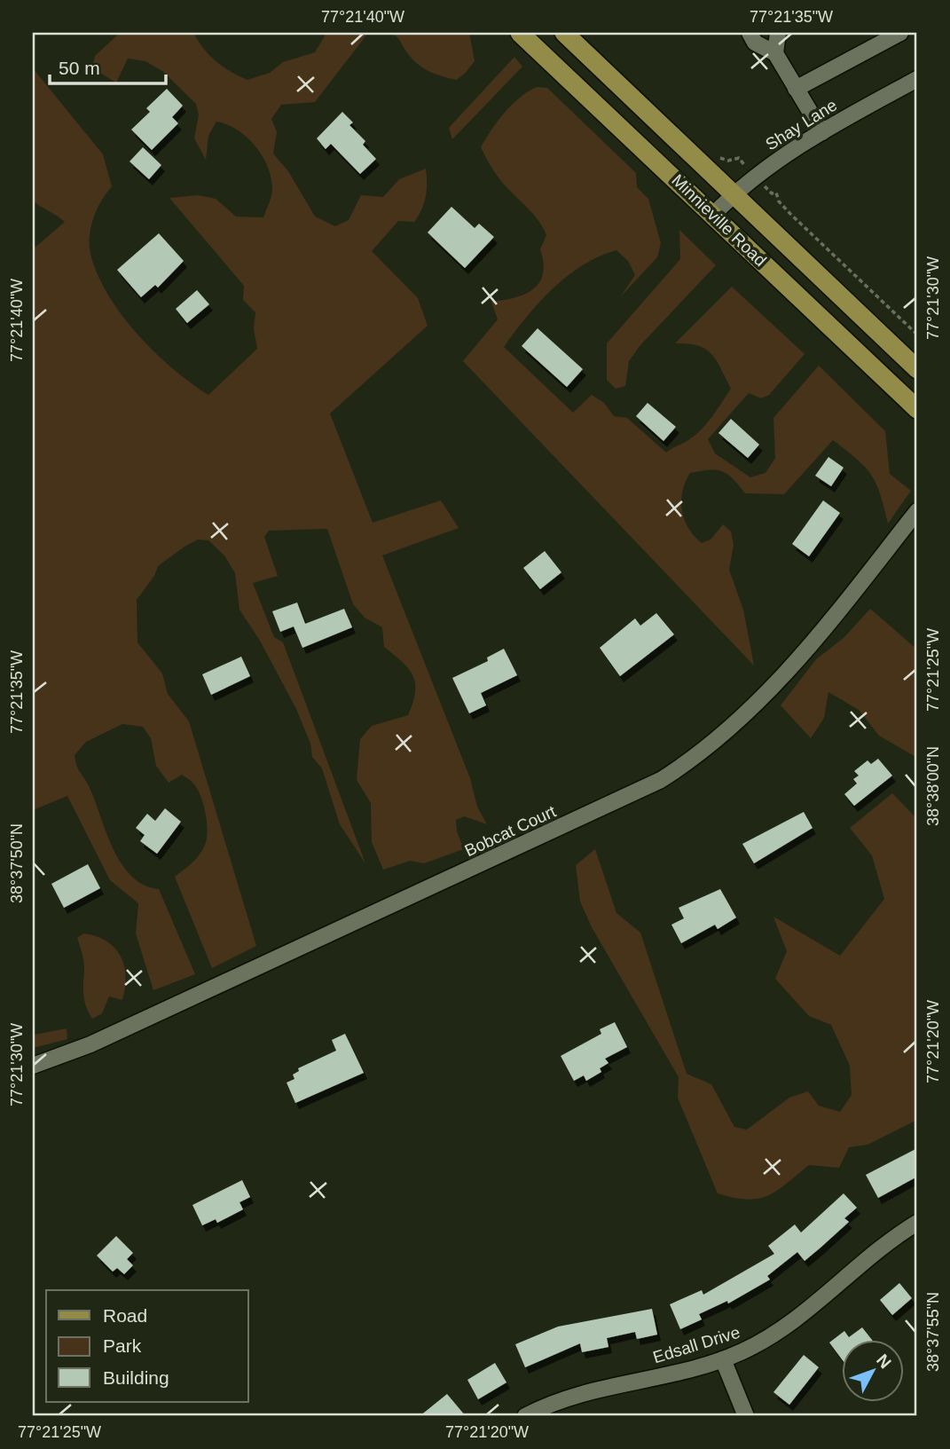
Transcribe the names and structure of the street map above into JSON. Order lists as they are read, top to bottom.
{
  "streets": {
    "main road": ["Minnieville Road"],
    "street": ["Shay Lane", "Bobcat Court", "Edsall Drive"]
  },
  "crossings": [
    ["Shay Lane", "Minnieville Road"]
  ],
  "legend": ["Road", "Park", "Building"],
  "scale_bar": "50 m",
  "north": "top right",
  "coordinates": [
    "77°21'40\"W",
    "77°21'35\"W",
    "77°21'30\"W",
    "77°21'25\"W",
    "38°38'00\"N",
    "38°37'50\"N",
    "77°21'20\"W",
    "38°37'55\"N"
  ]
}
